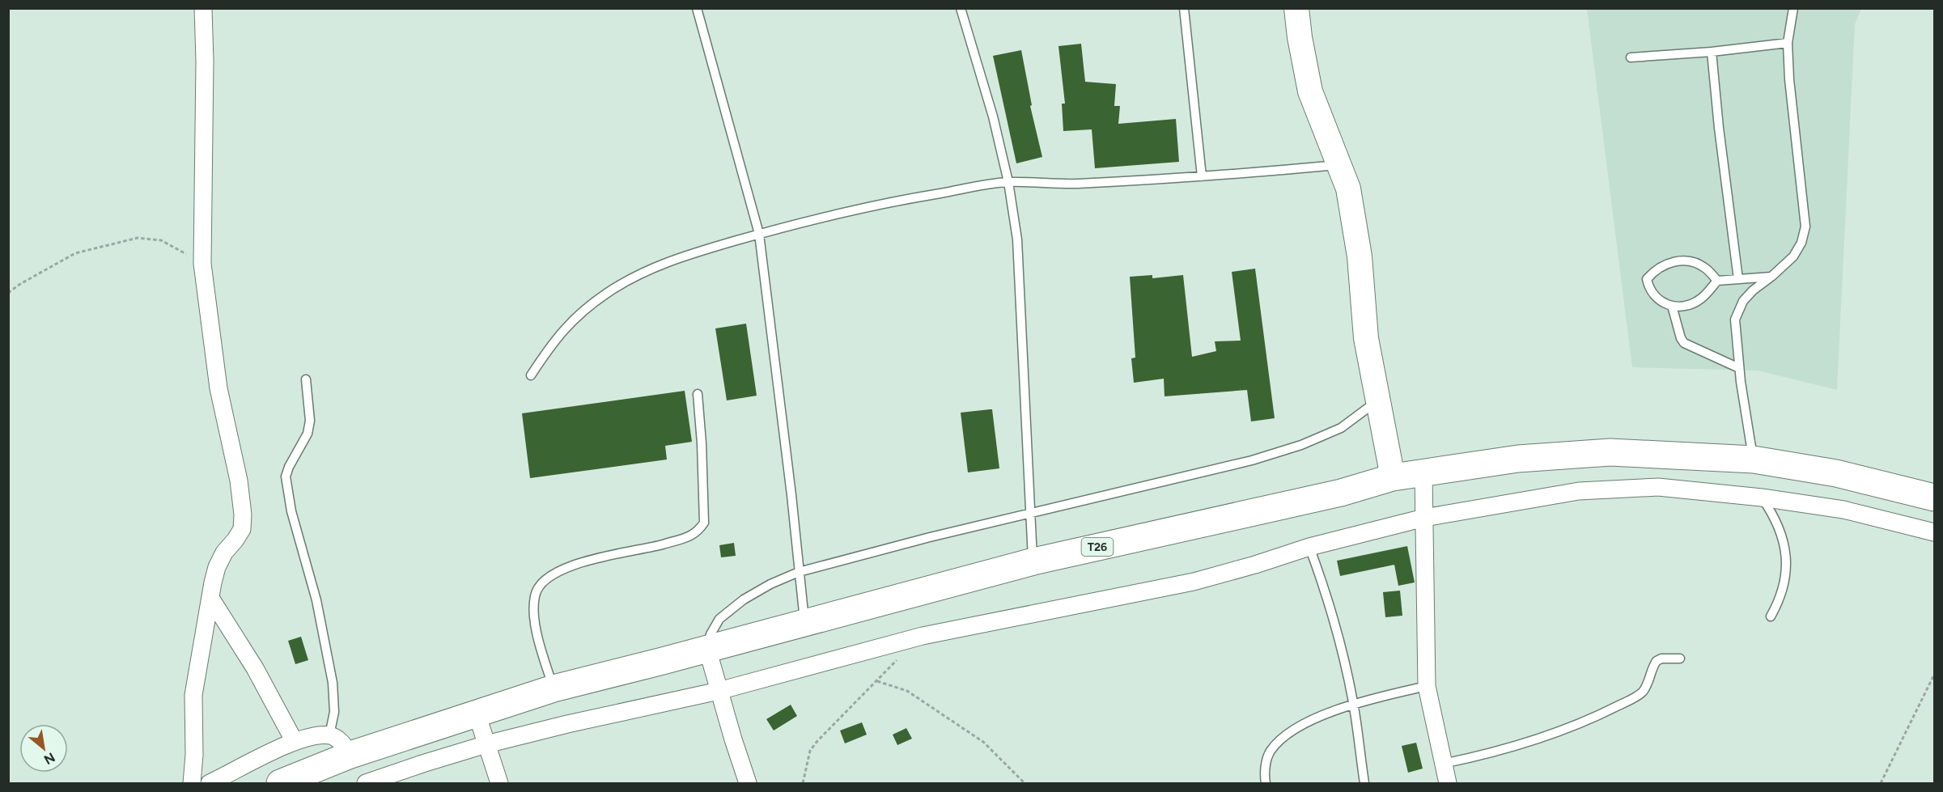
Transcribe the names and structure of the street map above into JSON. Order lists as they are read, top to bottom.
{
  "streets": {
    "highway": ["T26"]
  },
  "north": "bottom right"
}
